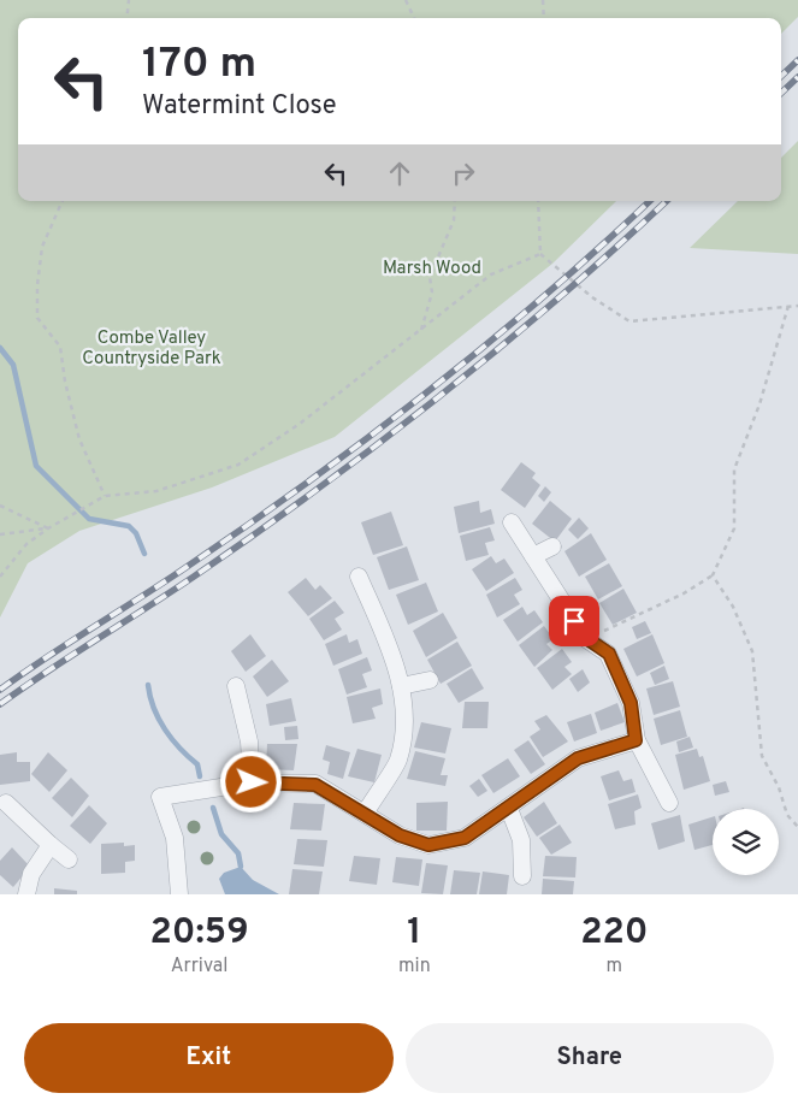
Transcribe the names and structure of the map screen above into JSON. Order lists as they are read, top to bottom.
{
  "parks": ["Marsh Wood", "Combe Valley Countryside Park"],
  "page": {
    "turn": ["170 m", "Watermint Close"],
    "eta": [
      "20:59",
      "Arrival",
      "1",
      "min",
      "220",
      "m"
    ],
    "buttons": ["Exit", "Share"]
  }
}
